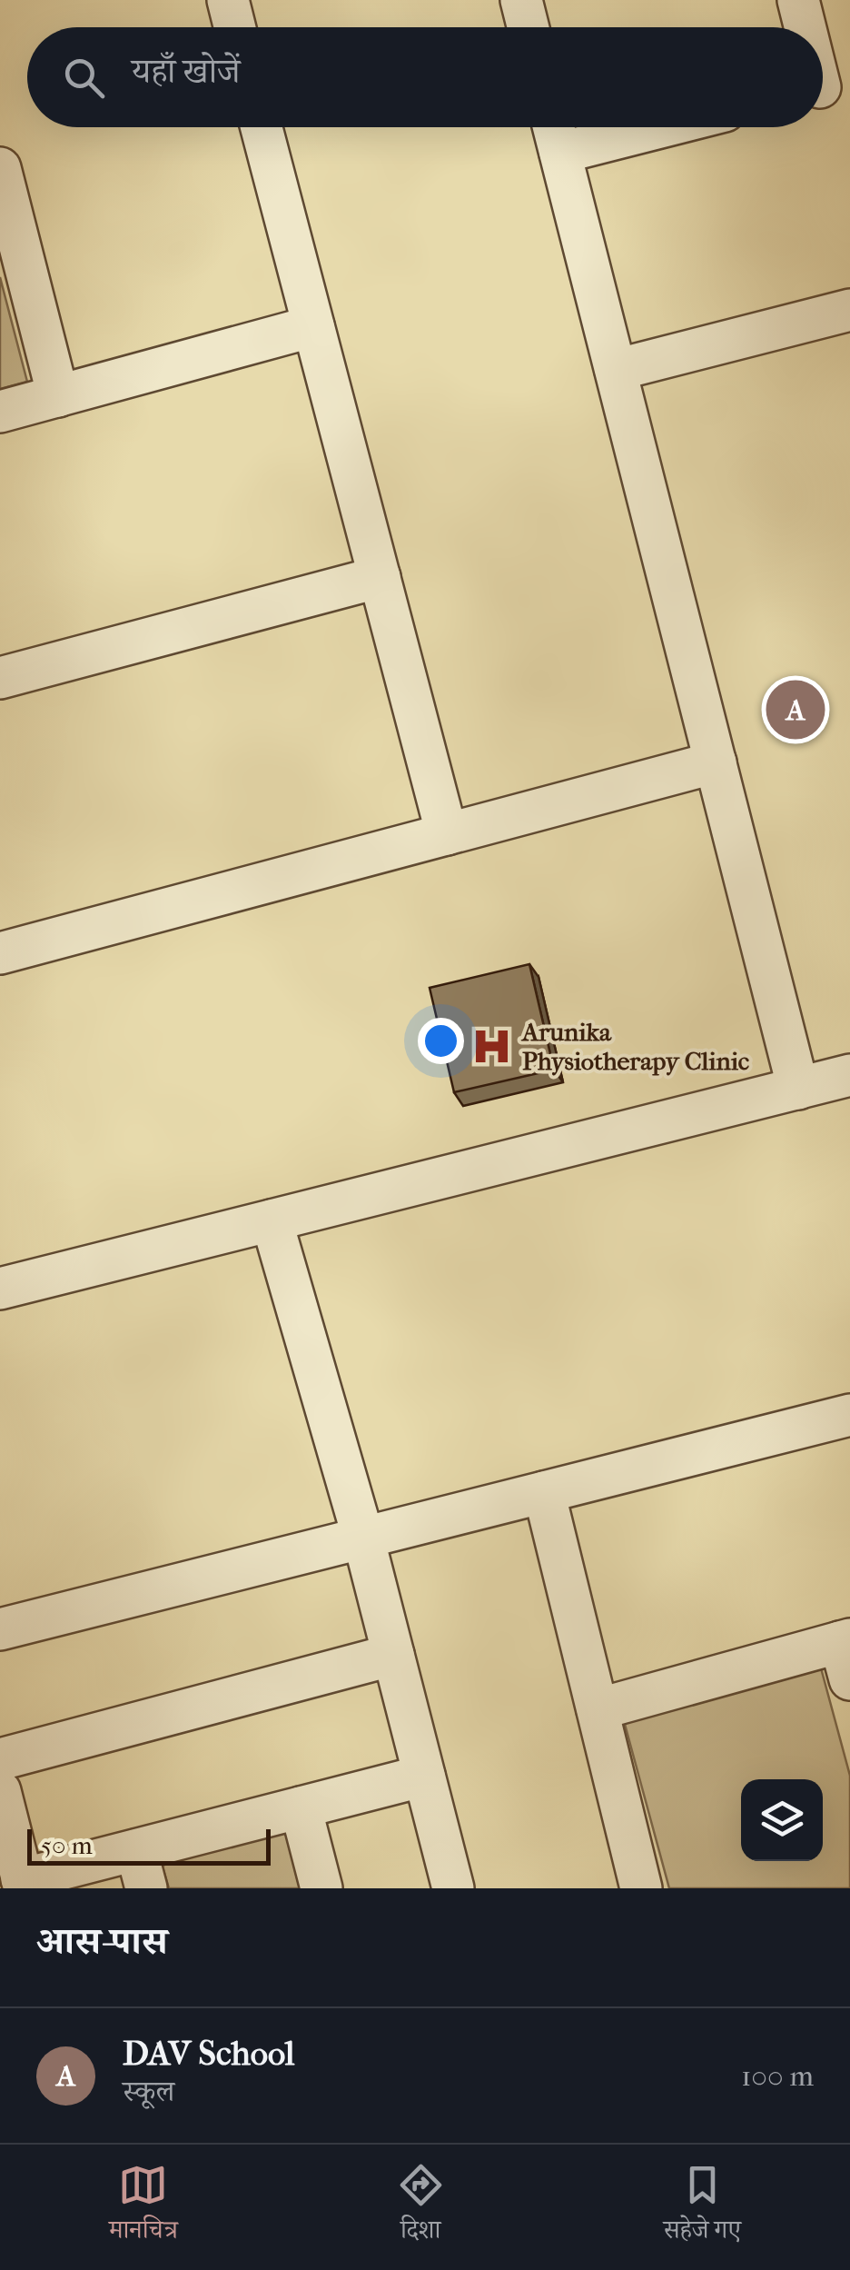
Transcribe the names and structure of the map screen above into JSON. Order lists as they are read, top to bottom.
{
  "places": {
    "hospital": ["Arunika Physiotherapy Clinic"]
  },
  "scale_bar": "50 m",
  "page": {
    "search": "यहाँ खोजें",
    "pins": "A",
    "scale": "50 m",
    "heading": "आस-पास",
    "list": [
      {
        "mark": "A",
        "name": "DAV School",
        "note": "स्कूल",
        "value": "100 m"
      }
    ],
    "nav": ["मानचित्र", "दिशा", "सहेजे गए"]
  }
}
